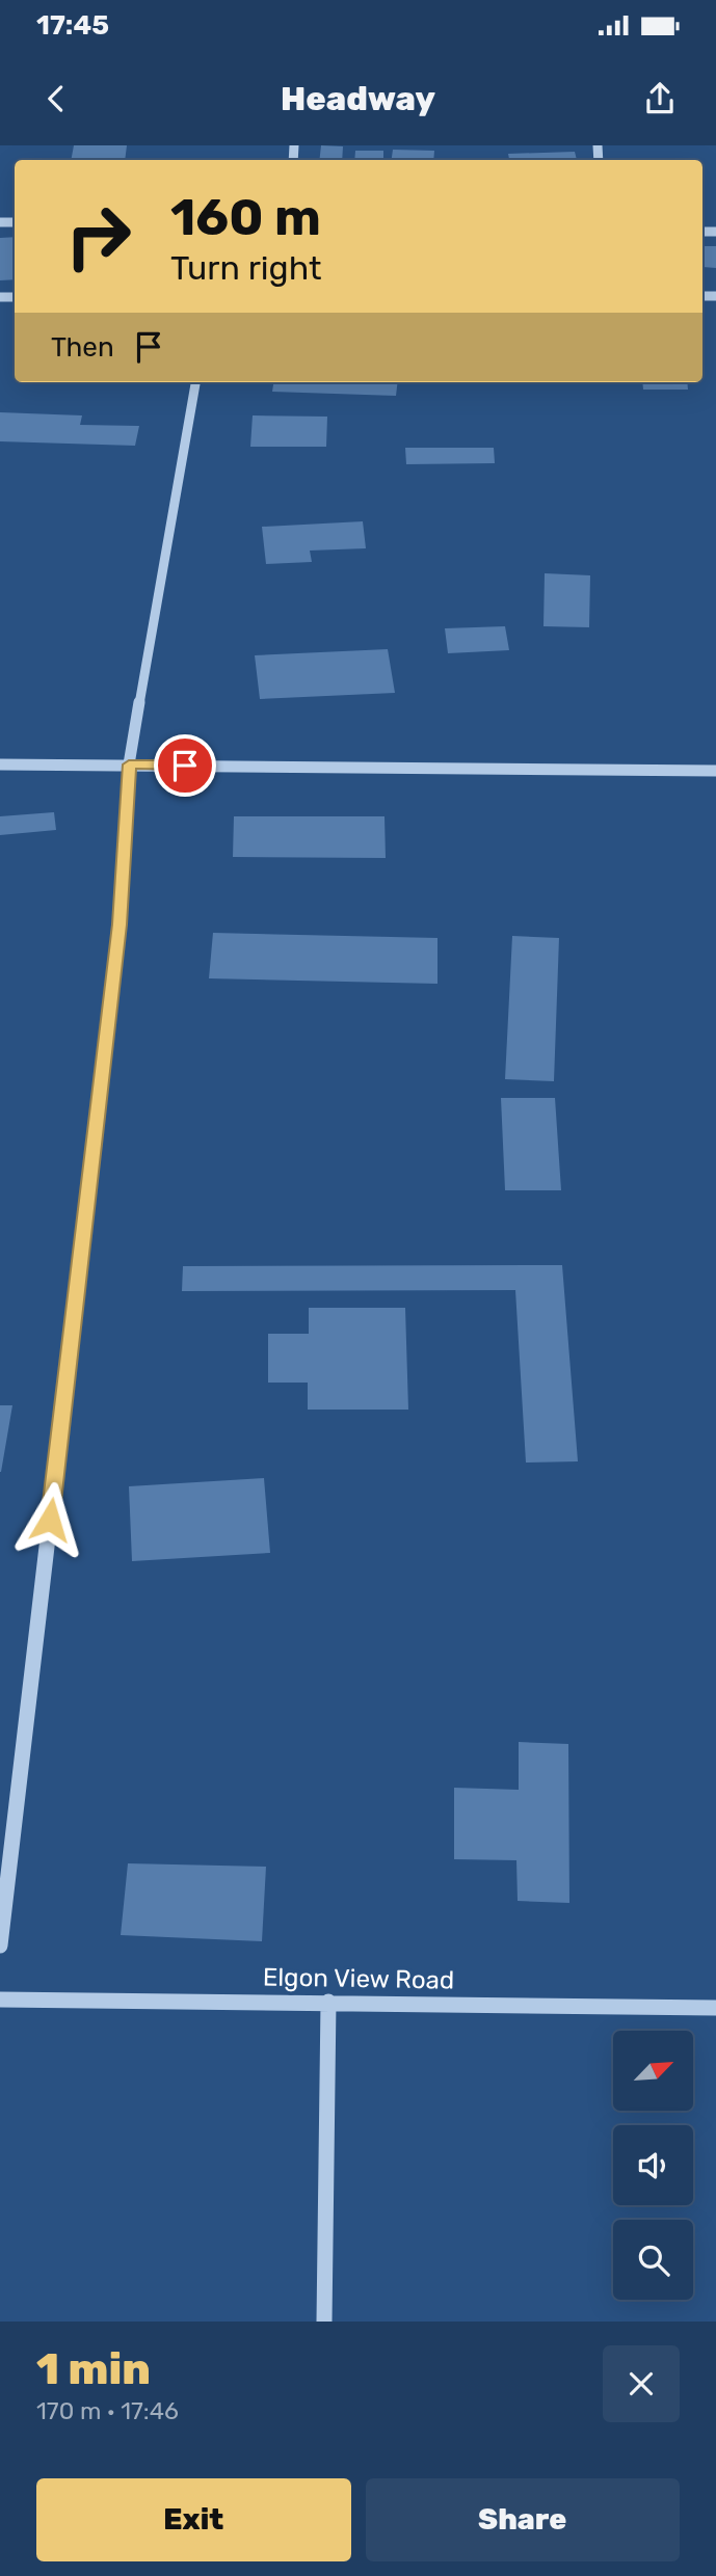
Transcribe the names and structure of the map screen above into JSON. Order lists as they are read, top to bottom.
{
  "streets": {
    "street": ["Elgon View Road"]
  },
  "north": "top right",
  "page": {
    "status": "17:45",
    "header": "Headway",
    "turn": ["160 m", "Turn right"],
    "then": "Then",
    "heading": ["1 min", "170 m · 17:46"],
    "buttons": ["Exit", "Share"]
  }
}
